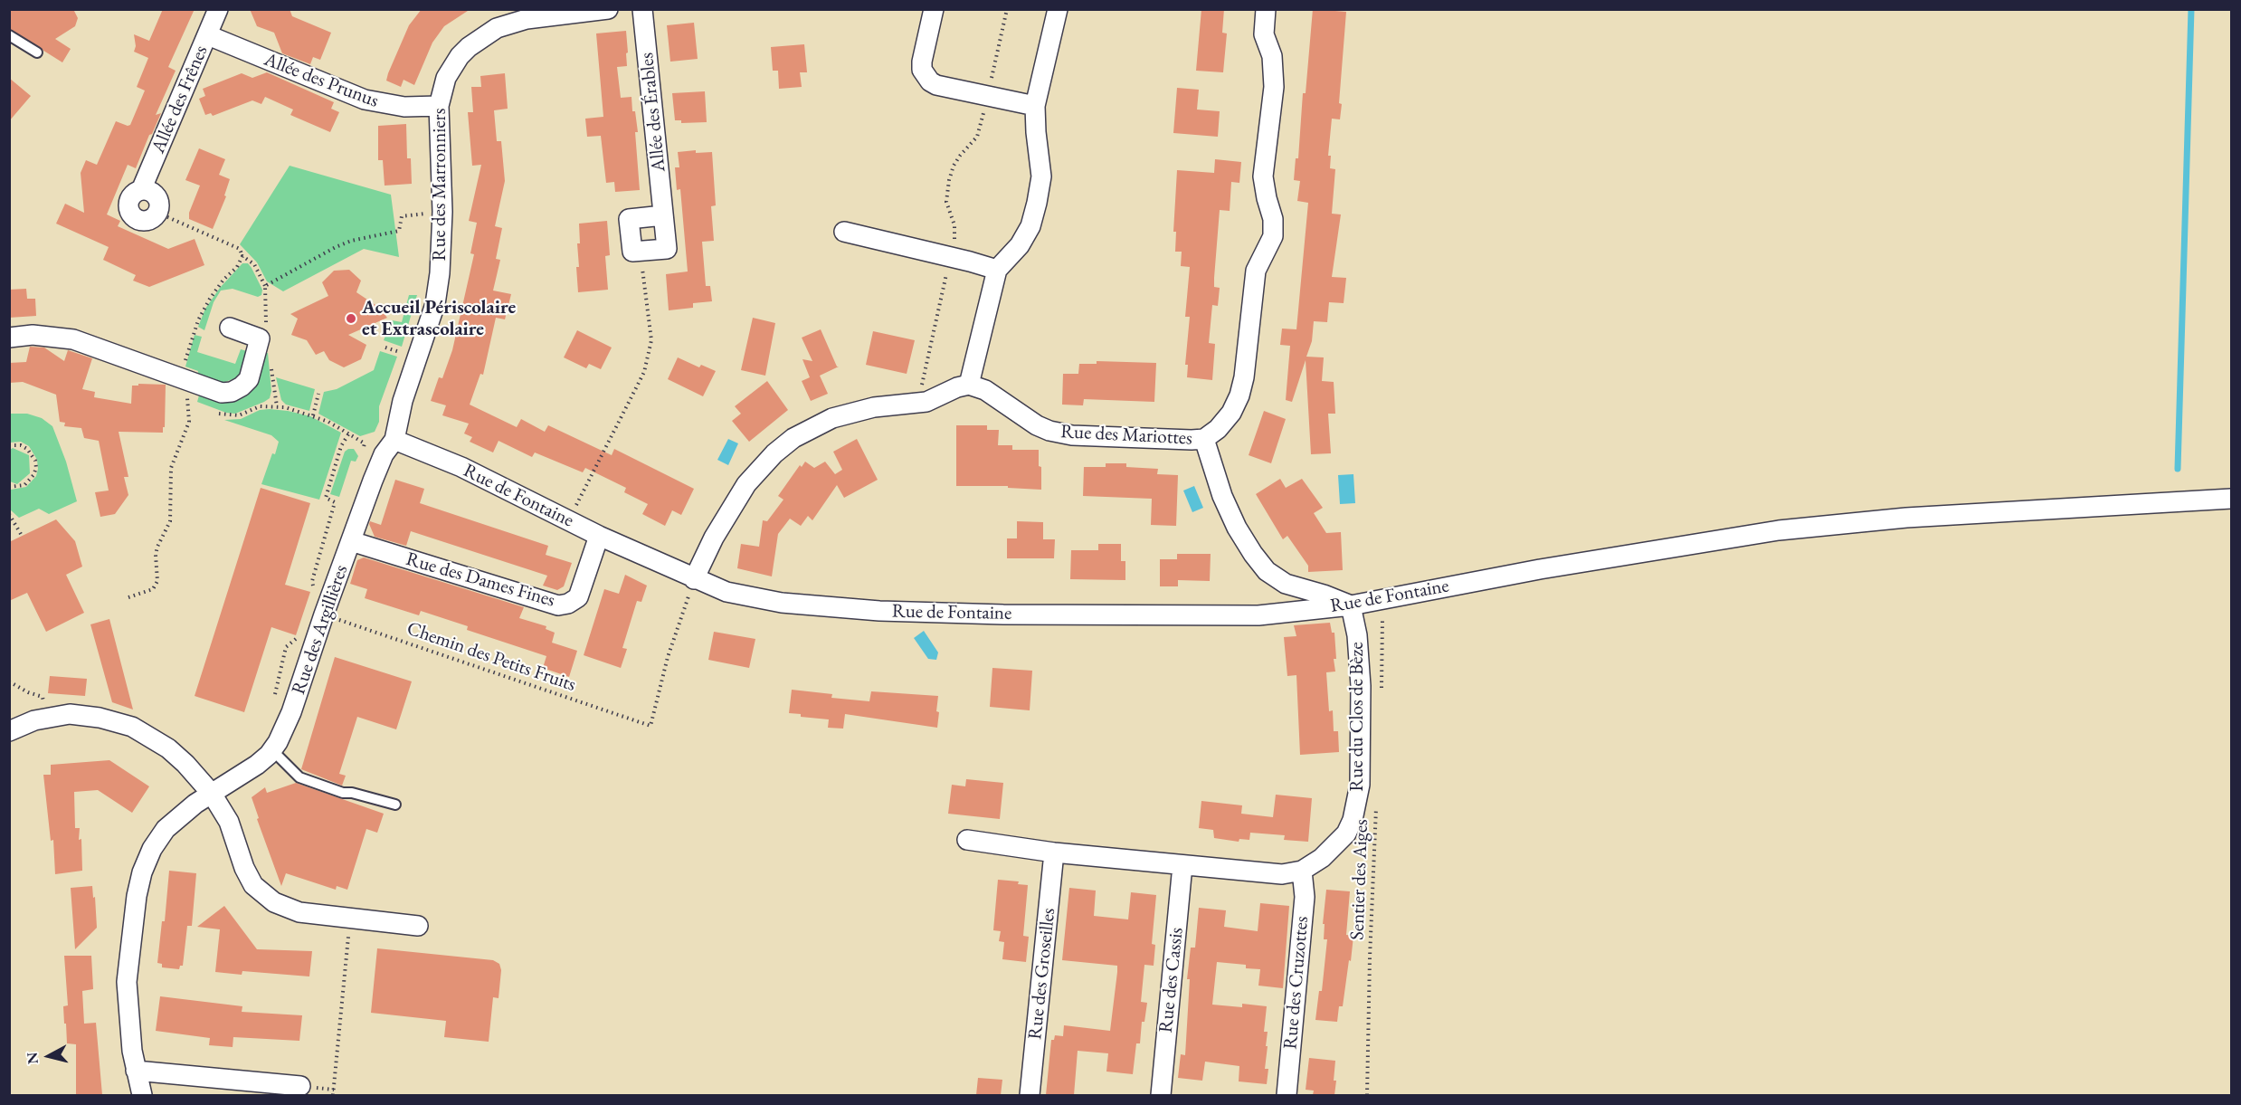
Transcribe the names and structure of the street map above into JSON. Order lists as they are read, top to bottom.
{
  "streets": {
    "street": [
      "Allée des Prunus",
      "Allée des Frênes",
      "Allée des Érables",
      "Rue des Marronniers",
      "Rue des Mariottes",
      "Rue de Fontaine",
      "Rue des Dames Fines",
      "Rue des Argillières",
      "Rue du Clos de Bèze",
      "Rue des Groseilles",
      "Rue des Cassis",
      "Rue des Cruzottes"
    ],
    "path": ["Chemin des Petits Fruits", "Sentier des Aiges"]
  },
  "crossings": [
    ["Allée des Prunus", "Allée des Frênes"],
    ["Allée des Prunus", "Rue des Marronniers"],
    ["Rue des Marronniers", "Rue de Fontaine"],
    ["Rue des Marronniers", "Rue des Argillières"],
    ["Rue de Fontaine", "Rue des Dames Fines"],
    ["Rue de Fontaine", "Rue des Argillières"],
    ["Rue de Fontaine", "Chemin des Petits Fruits"],
    ["Rue de Fontaine", "Rue du Clos de Bèze"],
    ["Rue des Dames Fines", "Rue des Argillières"],
    ["Rue des Argillières", "Chemin des Petits Fruits"],
    ["Rue du Clos de Bèze", "Rue des Groseilles"],
    ["Rue du Clos de Bèze", "Rue des Cassis"],
    ["Rue du Clos de Bèze", "Rue des Cruzottes"]
  ],
  "places": ["Accueil Périscolaire et Extrascolaire"],
  "north": "left"
}
